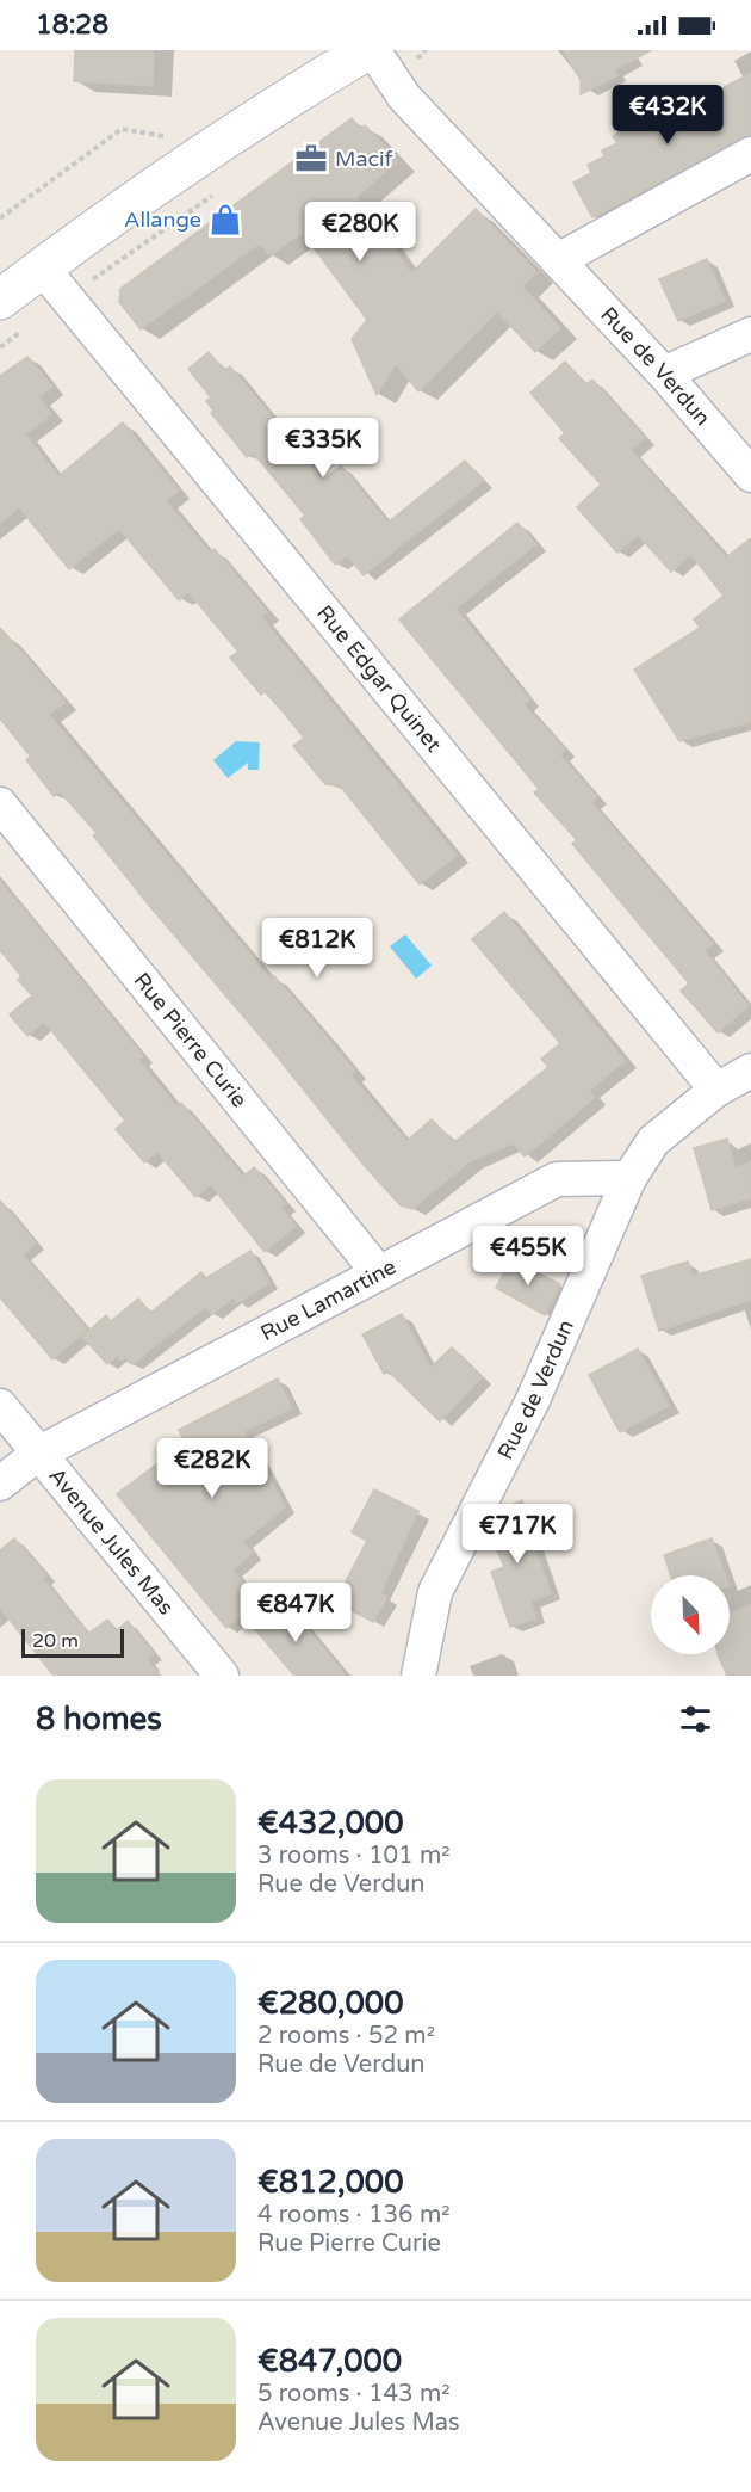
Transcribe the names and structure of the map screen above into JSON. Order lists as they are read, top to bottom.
{
  "streets": {
    "street": [
      "Rue de Verdun",
      "Rue Edgar Quinet",
      "Rue Pierre Curie",
      "Rue Lamartine",
      "Avenue Jules Mas"
    ]
  },
  "crossings": [
    ["Rue de Verdun", "Rue Edgar Quinet"],
    ["Rue de Verdun", "Rue Lamartine"],
    ["Rue Pierre Curie", "Rue Lamartine"],
    ["Rue Lamartine", "Avenue Jules Mas"]
  ],
  "places": {
    "office": ["Macif"],
    "shop": ["Allange"]
  },
  "scale_bar": "20 m",
  "north": "bottom right",
  "page": {
    "status": "18:28",
    "price": [
      "€432K",
      "€280K",
      "€335K",
      "€812K",
      "€455K",
      "€282K",
      "€717K",
      "€847K"
    ],
    "scale": "20 m",
    "heading": "8 homes",
    "list": [
      {
        "name": "€432,000",
        "note": "3 rooms · 101 m² · Rue de Verdun"
      },
      {
        "name": "€280,000",
        "note": "2 rooms · 52 m² · Rue de Verdun"
      },
      {
        "name": "€812,000",
        "note": "4 rooms · 136 m² · Rue Pierre Curie"
      },
      {
        "name": "€847,000",
        "note": "5 rooms · 143 m² · Avenue Jules Mas"
      }
    ]
  }
}
